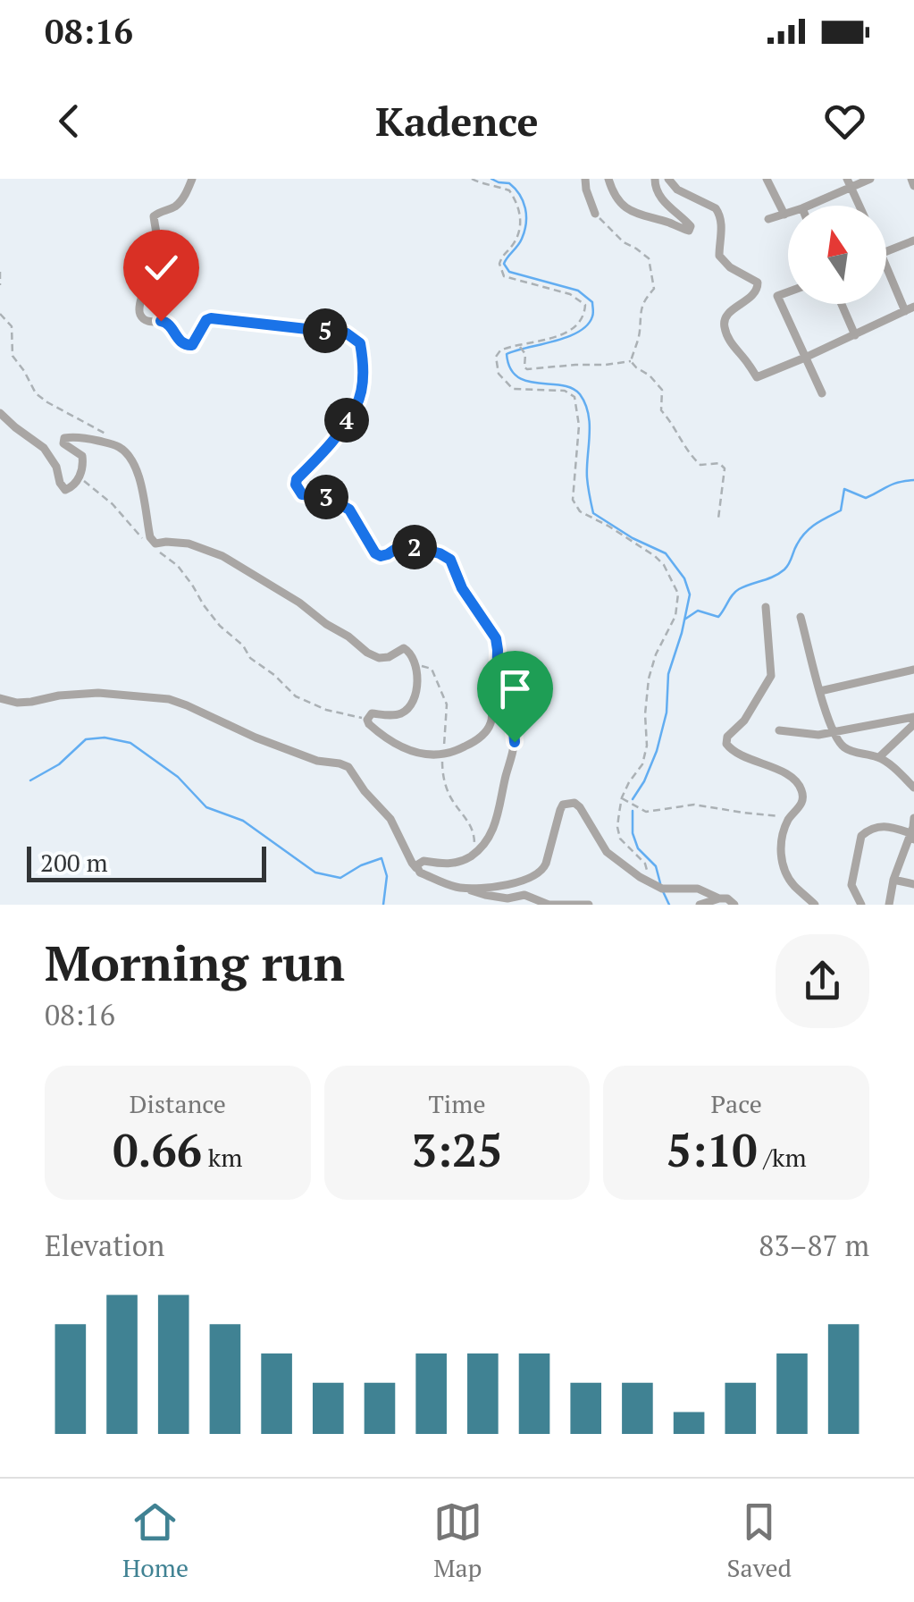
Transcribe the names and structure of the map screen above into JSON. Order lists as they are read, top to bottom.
{
  "scale_bar": "200 m",
  "north": "top",
  "page": {
    "status": "08:16",
    "header": "Kadence",
    "pins": [
      "5",
      "4",
      "3",
      "2"
    ],
    "scale": "200 m",
    "heading": ["Morning run", "08:16"],
    "stats": [
      ["Distance", "0.66 km"],
      ["Time", "3:25"],
      ["Pace", "5:10 /km"]
    ],
    "chart": ["Elevation", "83–87 m"],
    "tabs": ["Home", "Map", "Saved"]
  }
}
